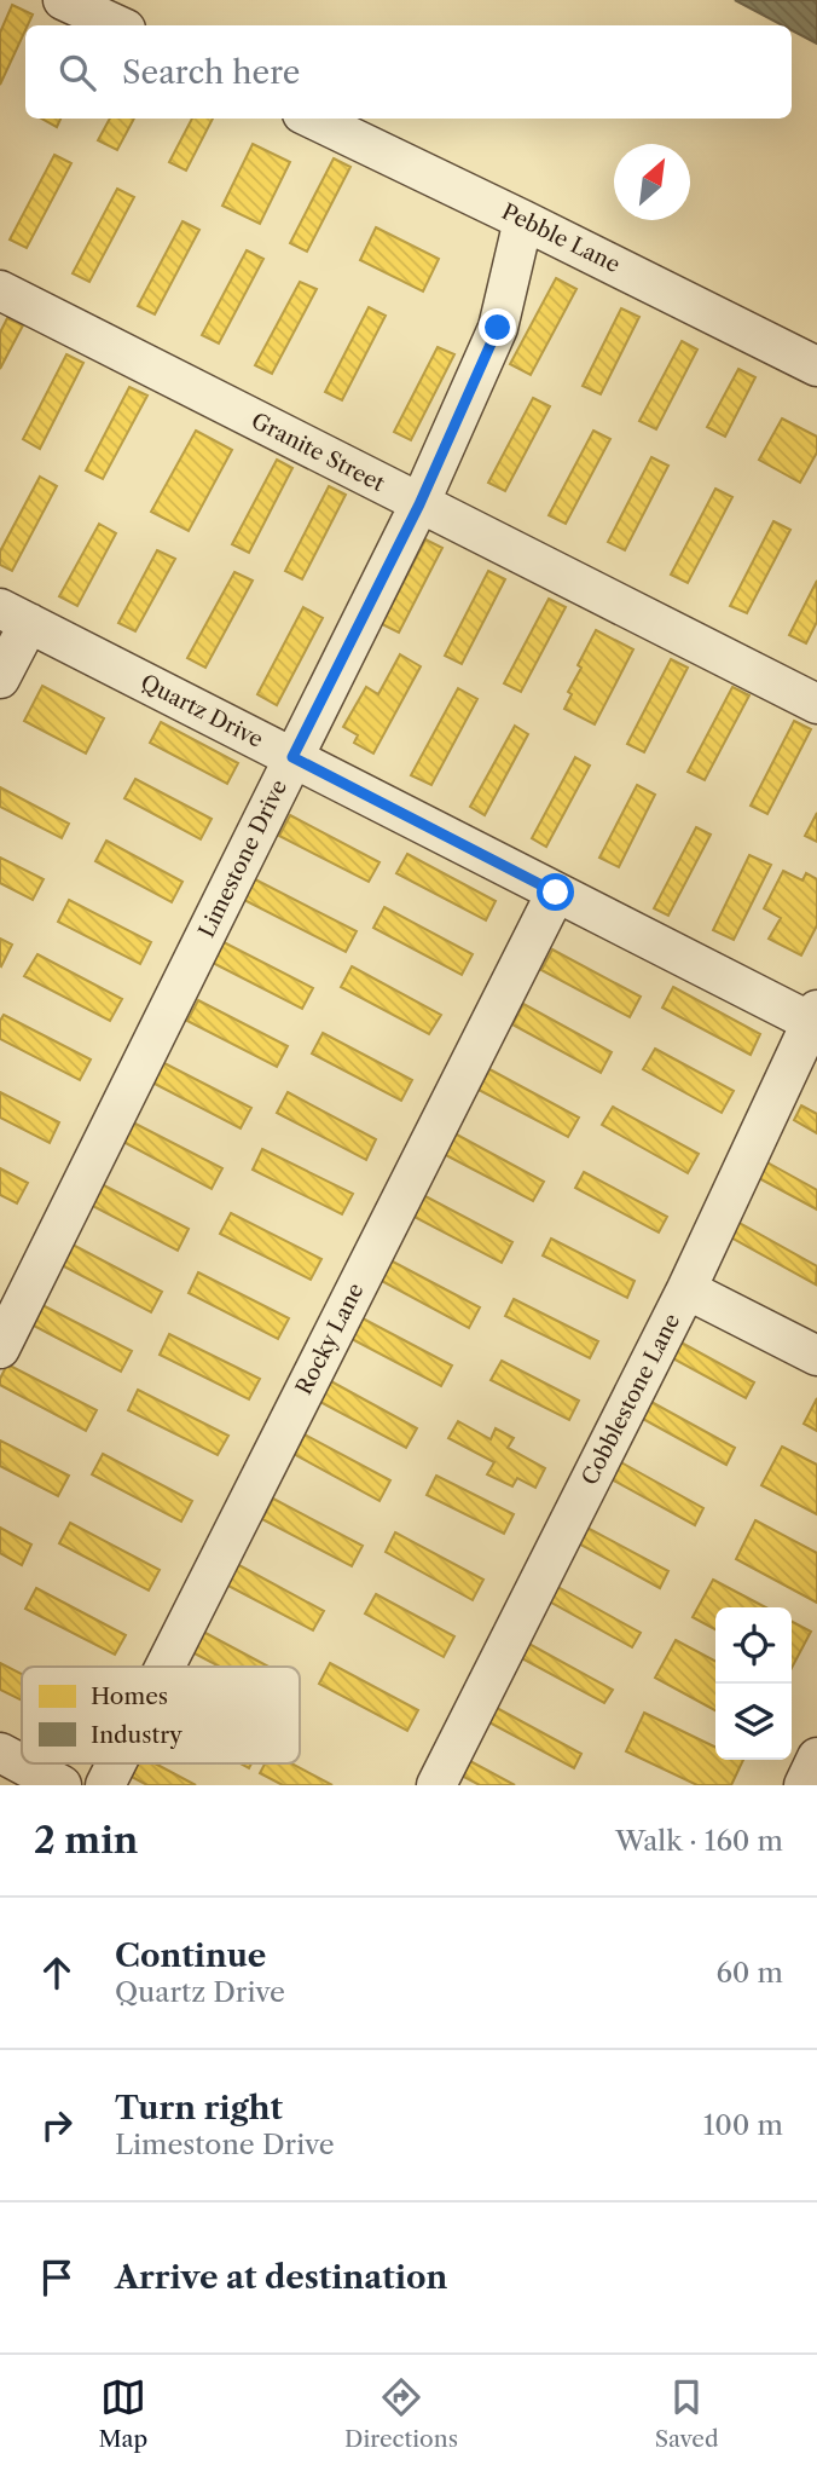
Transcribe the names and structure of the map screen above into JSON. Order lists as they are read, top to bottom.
{
  "streets": {
    "street": [
      "Pebble Lane",
      "Granite Street",
      "Quartz Drive",
      "Limestone Drive",
      "Rocky Lane",
      "Cobblestone Lane"
    ]
  },
  "crossings": [
    ["Pebble Lane", "Limestone Drive"],
    ["Granite Street", "Limestone Drive"],
    ["Quartz Drive", "Limestone Drive"],
    ["Quartz Drive", "Rocky Lane"],
    ["Quartz Drive", "Cobblestone Lane"]
  ],
  "legend": ["Homes", "Industry"],
  "north": "top right",
  "page": {
    "search": "Search here",
    "heading": ["2 min", "Walk · 160 m"],
    "list": [
      ["Continue", "Quartz Drive", "60 m"],
      ["Turn right", "Limestone Drive", "100 m"],
      "Arrive at destination"
    ],
    "nav": ["Map", "Directions", "Saved"]
  }
}
